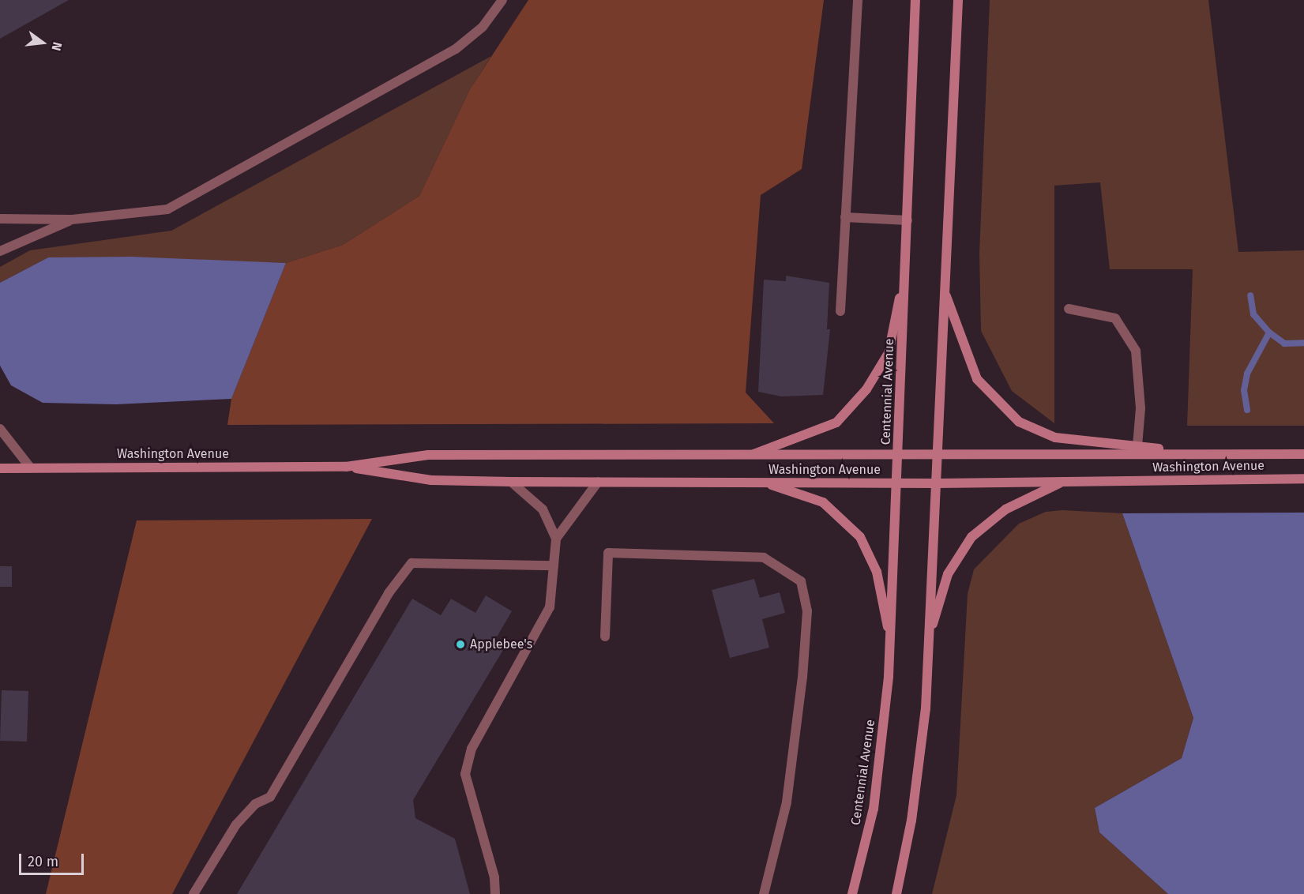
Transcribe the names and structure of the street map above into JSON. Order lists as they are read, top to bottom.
{
  "streets": {
    "main road": ["Centennial Avenue", "Washington Avenue"]
  },
  "crossings": [
    ["Centennial Avenue", "Washington Avenue"]
  ],
  "places": ["Applebee's"],
  "scale_bar": "20 m",
  "north": "right"
}
